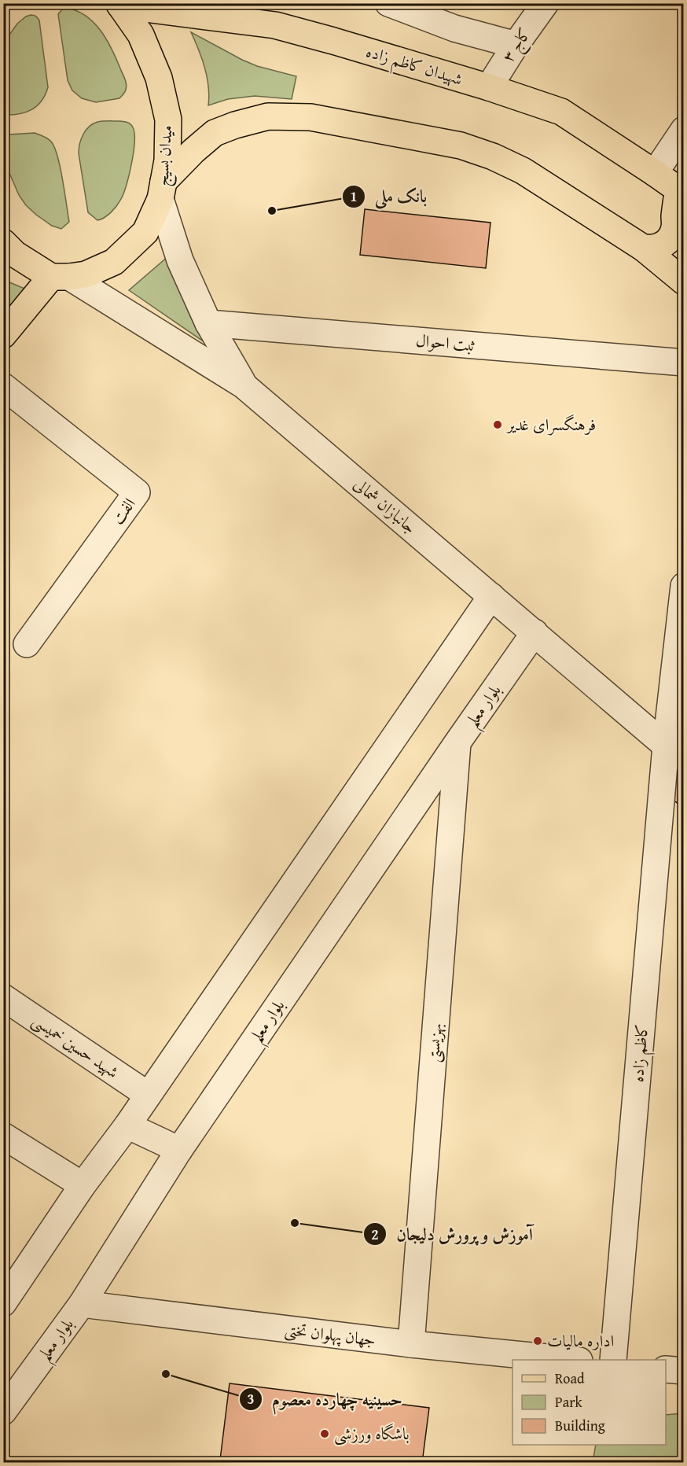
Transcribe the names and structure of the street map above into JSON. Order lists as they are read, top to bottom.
{
  "streets": {
    "main road": ["شهیدان کاظم زاده", "میدان بسیج"],
    "street": [
      "کاج ۳",
      "ثبت احوال",
      "جانبازان شمالی",
      "الفت",
      "بلوار معلم",
      "بهزیستی",
      "شهید حسین خمیسی",
      "کاظم زاده",
      "جهان پهلوان تختی"
    ]
  },
  "crossings": [
    ["کاج ۳", "شهیدان کاظم زاده"],
    ["شهیدان کاظم زاده", "میدان بسیج"],
    ["میدان بسیج", "جانبازان شمالی"],
    ["جانبازان شمالی", "بلوار معلم"],
    ["جانبازان شمالی", "کاظم زاده"],
    ["بلوار معلم", "بهزیستی"],
    ["بلوار معلم", "جهان پهلوان تختی"],
    ["بهزیستی", "جهان پهلوان تختی"]
  ],
  "places": [
    "بانک ملی",
    "فرهنگسرای غدیر",
    "آموزش و پرورش دلیجان",
    "اداره مالیات",
    "حسینیه چهارده معصوم",
    "باشگاه ورزشی"
  ],
  "legend": ["Road", "Park", "Building"]
}
